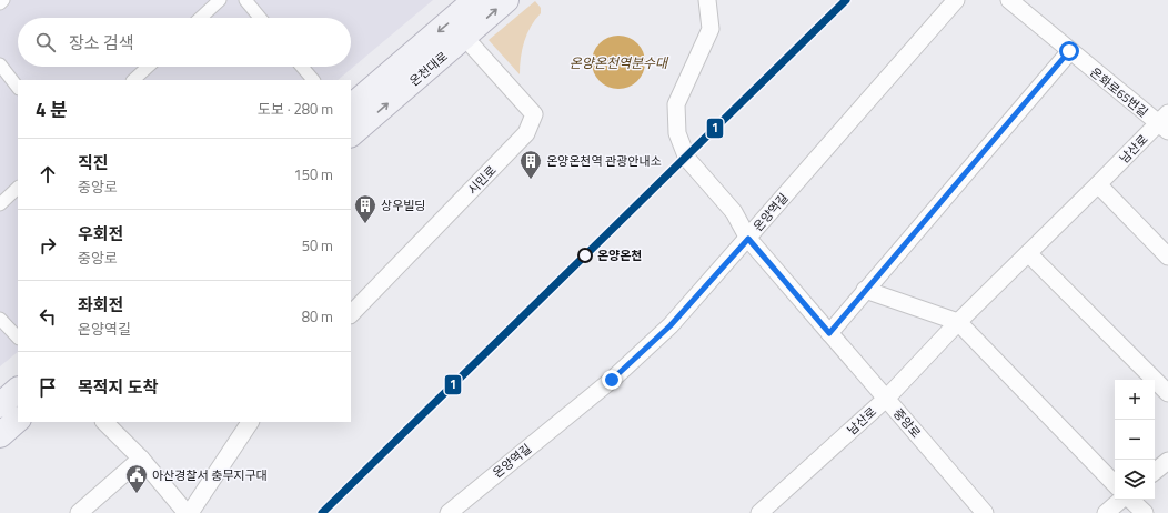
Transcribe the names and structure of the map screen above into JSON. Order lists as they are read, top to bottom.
{
  "streets": {
    "main road": ["온천대로"],
    "street": [
      "온화로65번길",
      "남산로",
      "시민로",
      "온양역길",
      "중앙로"
    ]
  },
  "crossings": [
    ["온천대로", "시민로"],
    ["온화로65번길", "남산로"],
    ["남산로", "중앙로"],
    ["온양역길", "중앙로"]
  ],
  "water": ["온양온천역분수대"],
  "places": {
    "building": ["온양온천역 관광안내소", "상우빌딩"],
    "other": ["온양온천"],
    "public building": ["아산경찰서 충무지구대"]
  },
  "lines": ["transit line 1"],
  "page": {
    "search": "장소 검색",
    "heading": ["4 분", "도보 · 280 m"],
    "list": [
      ["직진", "중앙로", "150 m"],
      ["우회전", "중앙로", "50 m"],
      ["좌회전", "온양역길", "80 m"],
      "목적지 도착"
    ],
    "map_buttons": ["+", "−"]
  }
}
